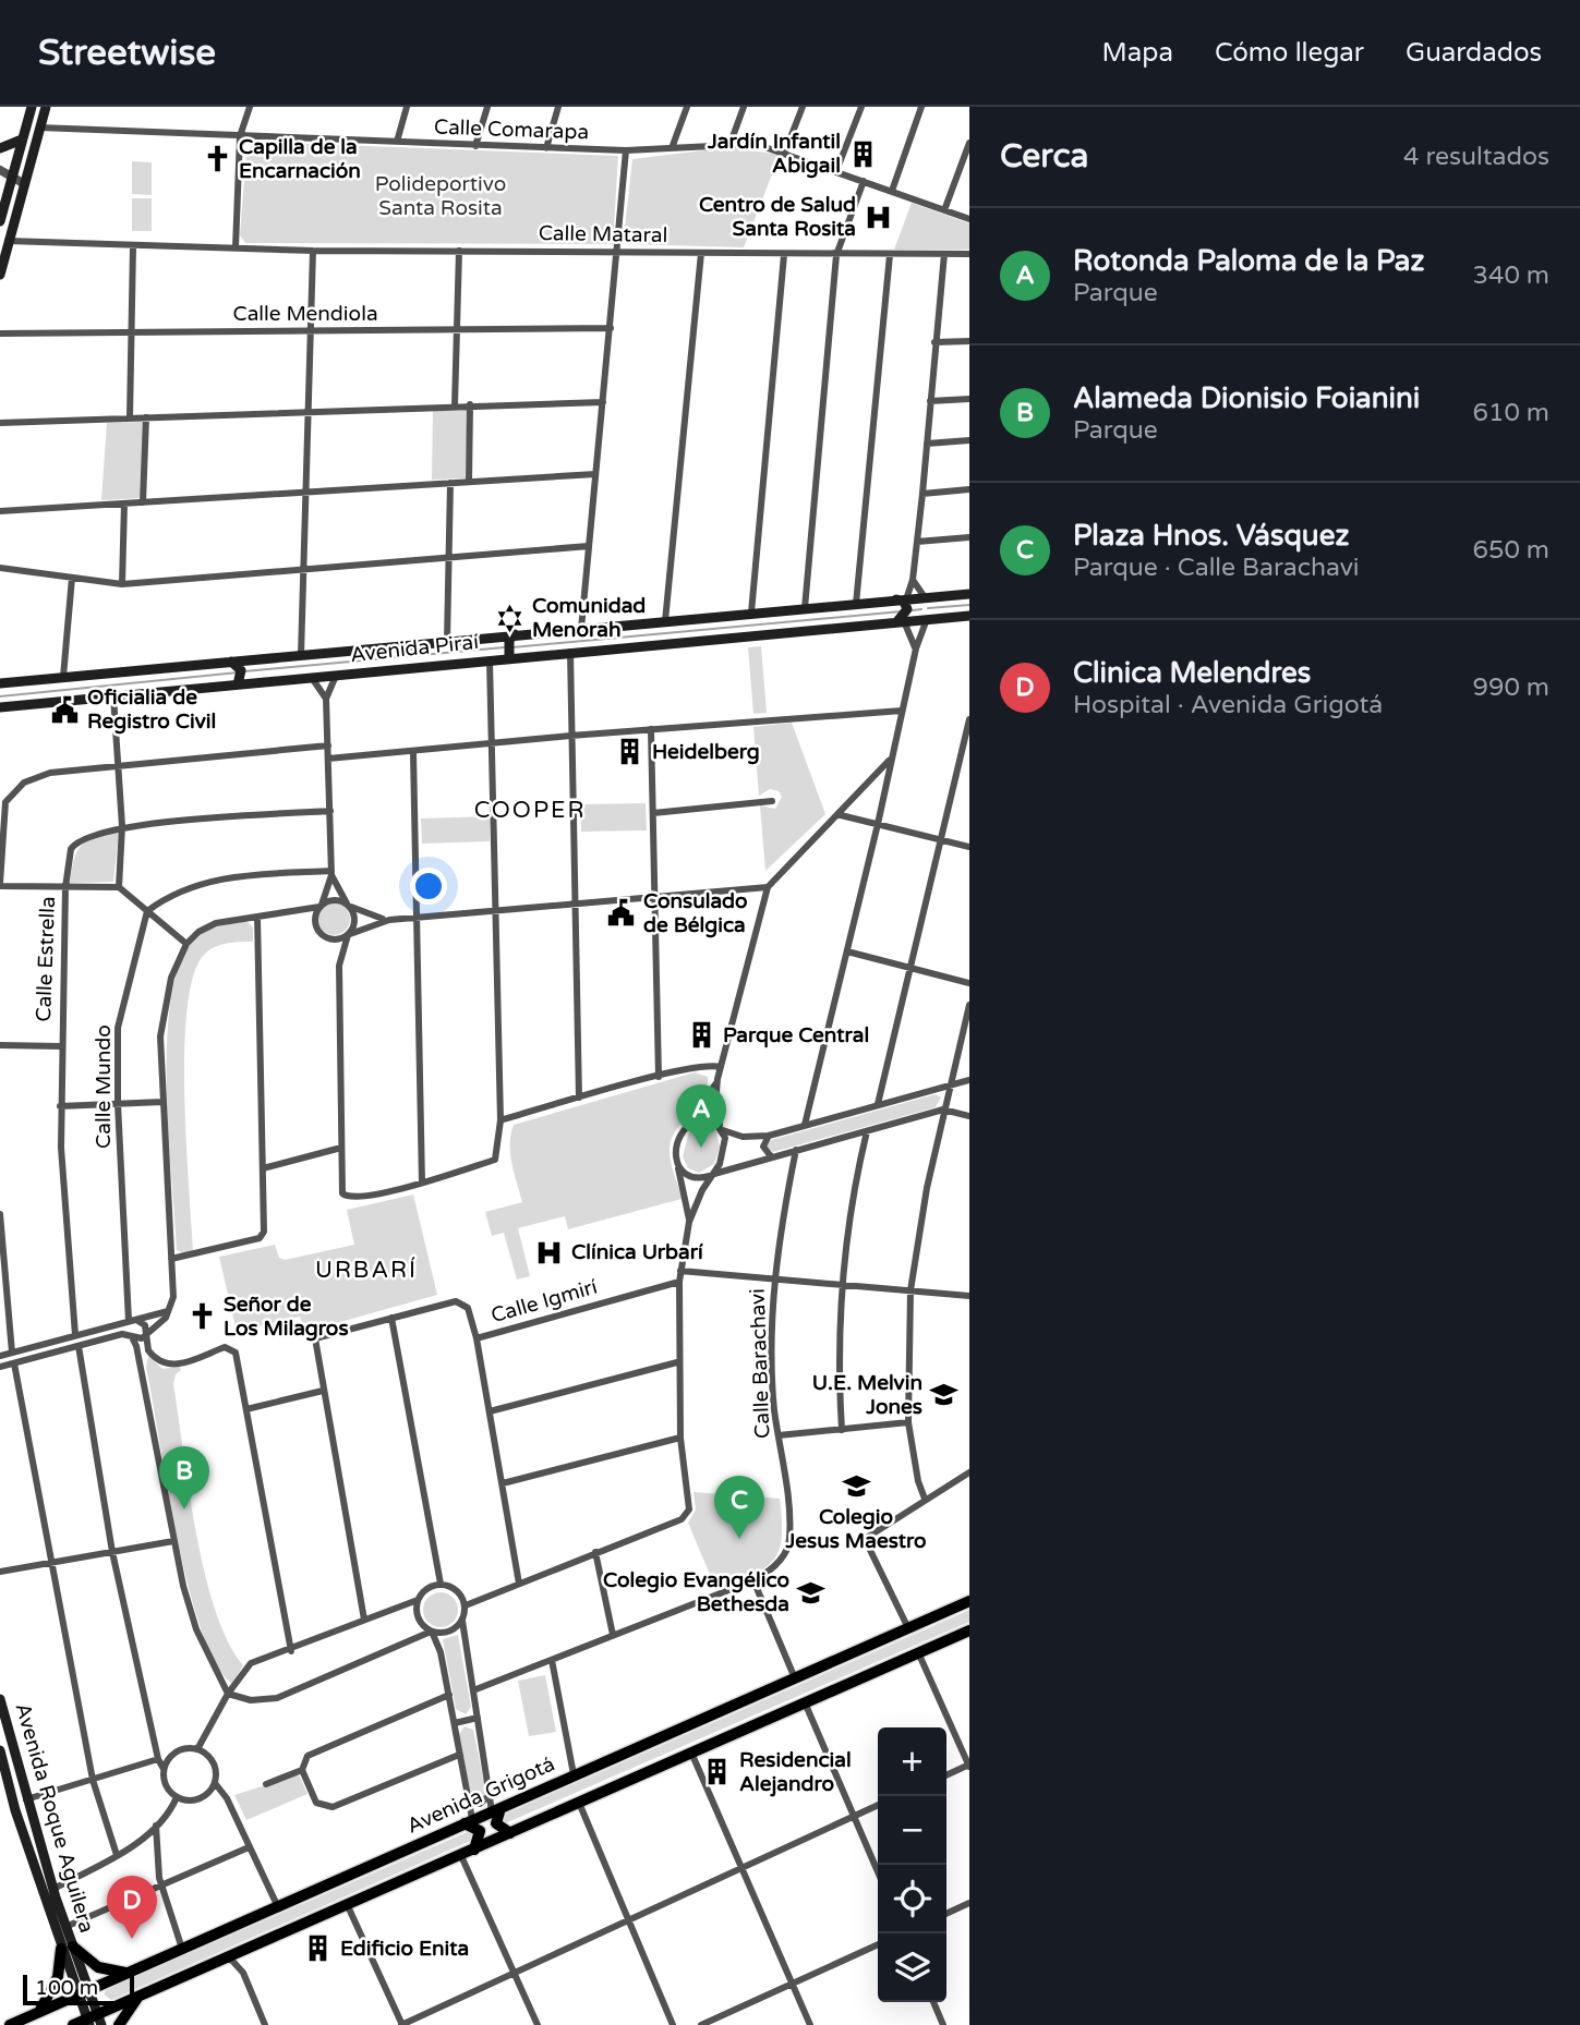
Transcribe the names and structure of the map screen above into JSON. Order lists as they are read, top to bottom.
{
  "streets": {
    "main road": ["Avenida Piraí", "Avenida Grigotá", "Avenida Roque Aguilera"],
    "street": [
      "Calle Comarapa",
      "Calle Mataral",
      "Calle Mendiola",
      "Calle Estrella",
      "Calle Mundo",
      "Calle Igmirí",
      "Calle Barachavi"
    ]
  },
  "crossings": [
    ["Avenida Grigotá", "Avenida Roque Aguilera"]
  ],
  "districts": ["COOPER", "URBARÍ"],
  "parks": ["Polideportivo Santa Rosita"],
  "places": {
    "building": [
      "Jardín Infantil Abigail",
      "Heidelberg",
      "Parque Central",
      "Residencial Alejandro",
      "Edificio Enita"
    ],
    "church": ["Capilla de la Encarnación", "Señor de Los Milagros"],
    "hospital": ["Centro de Salud Santa Rosita", "Clínica Urbarí"],
    "synagogue": ["Comunidad Menorah"],
    "public building": ["Oficialia de Registro Civil", "Consulado de Bélgica"],
    "school or university": ["U.E. Melvin Jones", "Colegio Jesus Maestro", "Colegio Evangélico Bethesda"]
  },
  "scale_bar": "100 m",
  "page": {
    "header": "Streetwise",
    "nav": ["Mapa", "Cómo llegar", "Guardados"],
    "heading": ["Cerca", "4 resultados"],
    "list": [
      {
        "mark": "A",
        "name": "Rotonda Paloma de la Paz",
        "note": "Parque",
        "value": "340 m"
      },
      {
        "mark": "B",
        "name": "Alameda Dionisio Foianini",
        "note": "Parque",
        "value": "610 m"
      },
      {
        "mark": "C",
        "name": "Plaza Hnos. Vásquez",
        "note": "Parque · Calle Barachavi",
        "value": "650 m"
      },
      {
        "mark": "D",
        "name": "Clinica Melendres",
        "note": "Hospital · Avenida Grigotá",
        "value": "990 m"
      }
    ],
    "pins": [
      "A",
      "B",
      "C",
      "D"
    ],
    "map_buttons": ["+", "−"],
    "scale": "100 m"
  }
}
